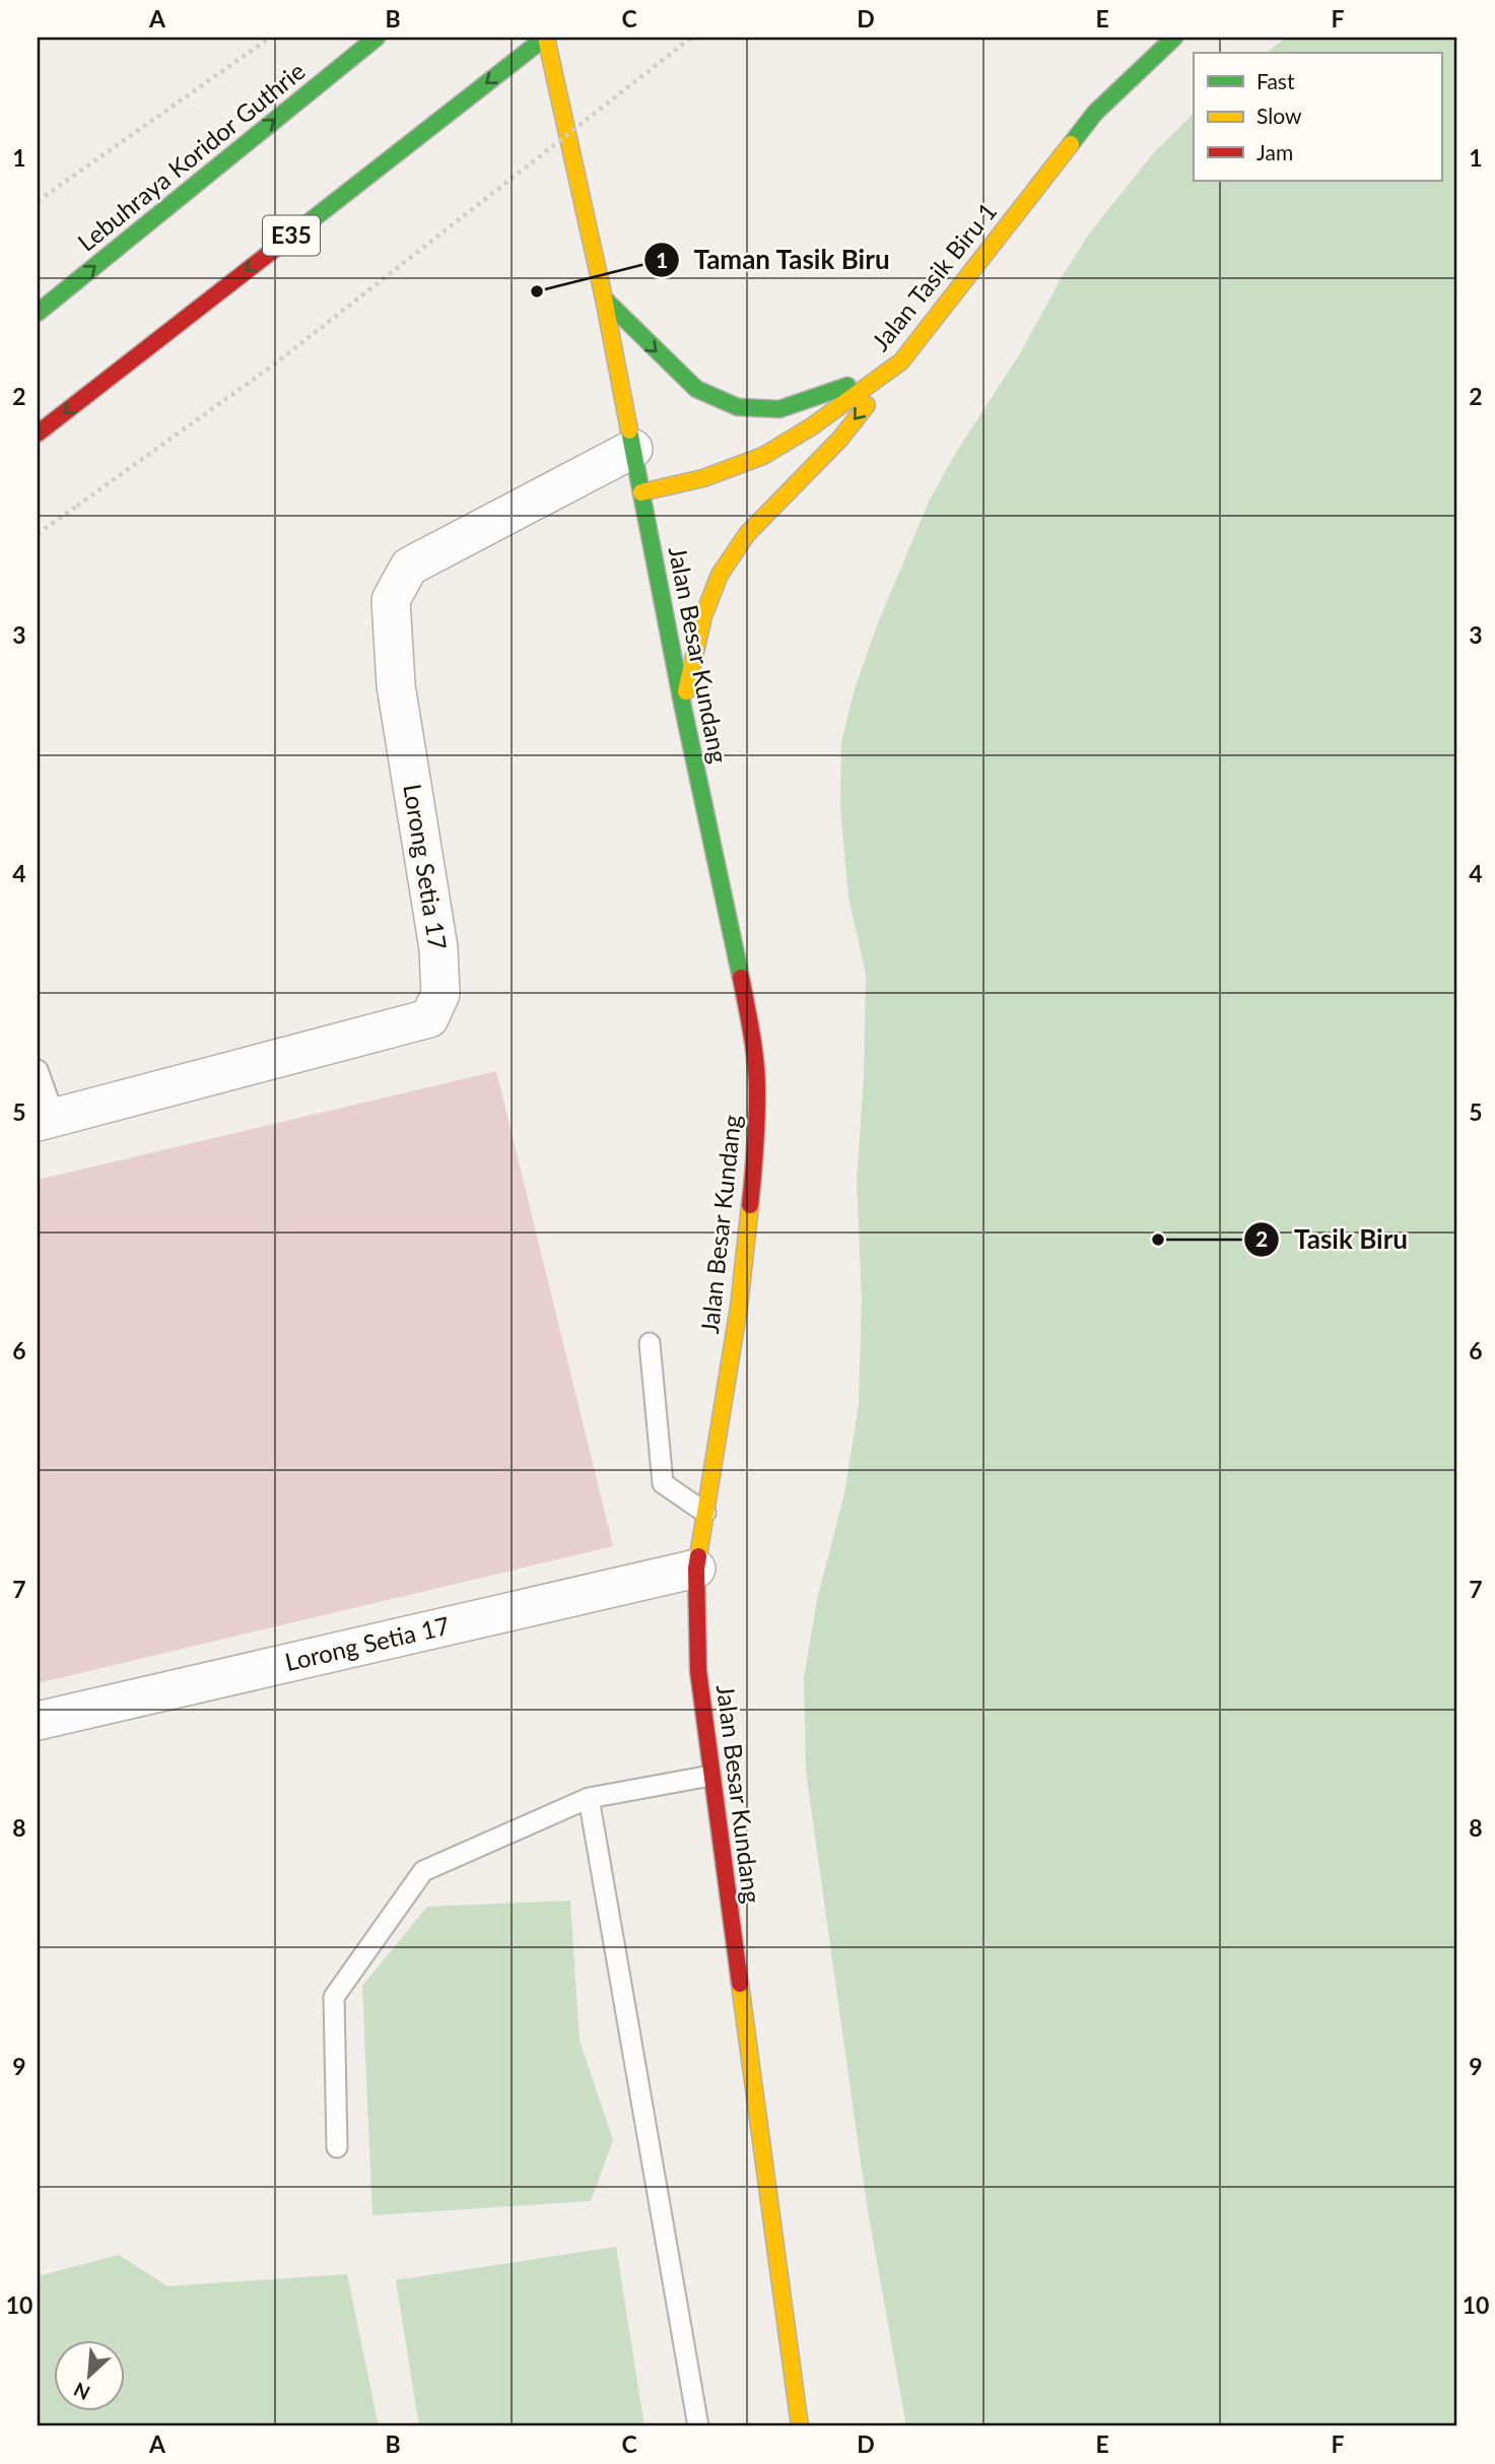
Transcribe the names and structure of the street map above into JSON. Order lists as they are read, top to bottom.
{
  "streets": {
    "main road": [
      "Lebuhraya Koridor Guthrie",
      "E35",
      "Jalan Tasik Biru 1",
      "Jalan Besar Kundang"
    ],
    "street": ["Lorong Setia 17"]
  },
  "crossings": [
    ["E35", "Jalan Besar Kundang"],
    ["Jalan Tasik Biru 1", "Jalan Besar Kundang"],
    ["Jalan Besar Kundang", "Lorong Setia 17"]
  ],
  "places": ["Taman Tasik Biru", "Tasik Biru"],
  "legend": ["Fast", "Slow", "Jam"],
  "north": "bottom left",
  "grid": {
    "columns": [
      "A",
      "B",
      "C",
      "D",
      "E",
      "F"
    ],
    "rows": [
      "1",
      "2",
      "3",
      "4",
      "5",
      "6",
      "7",
      "8",
      "9",
      "10"
    ]
  }
}
